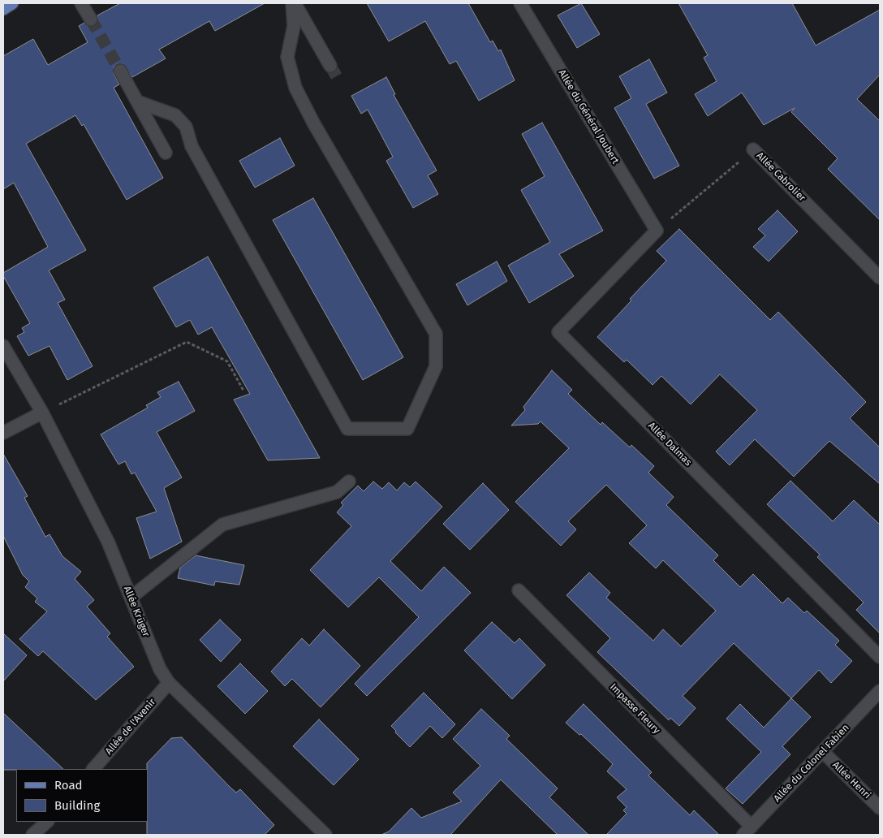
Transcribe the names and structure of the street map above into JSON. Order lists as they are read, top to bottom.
{
  "streets": {
    "street": [
      "Allée du Général Joubert",
      "Allée Cabrolier",
      "Allée Dalmas",
      "Allée Krüger",
      "Impasse Fleury",
      "Allée de l'Avenir",
      "Allée du Colonel Fabien",
      "Allée Henri"
    ]
  },
  "crossings": [
    ["Allée du Général Joubert", "Allée Cabrolier"],
    ["Allée du Général Joubert", "Allée Dalmas"],
    ["Allée Cabrolier", "Allée Dalmas"],
    ["Allée Krüger", "Allée de l'Avenir"],
    ["Impasse Fleury", "Allée du Colonel Fabien"],
    ["Allée du Colonel Fabien", "Allée Henri"]
  ],
  "legend": ["Road", "Building"]
}
